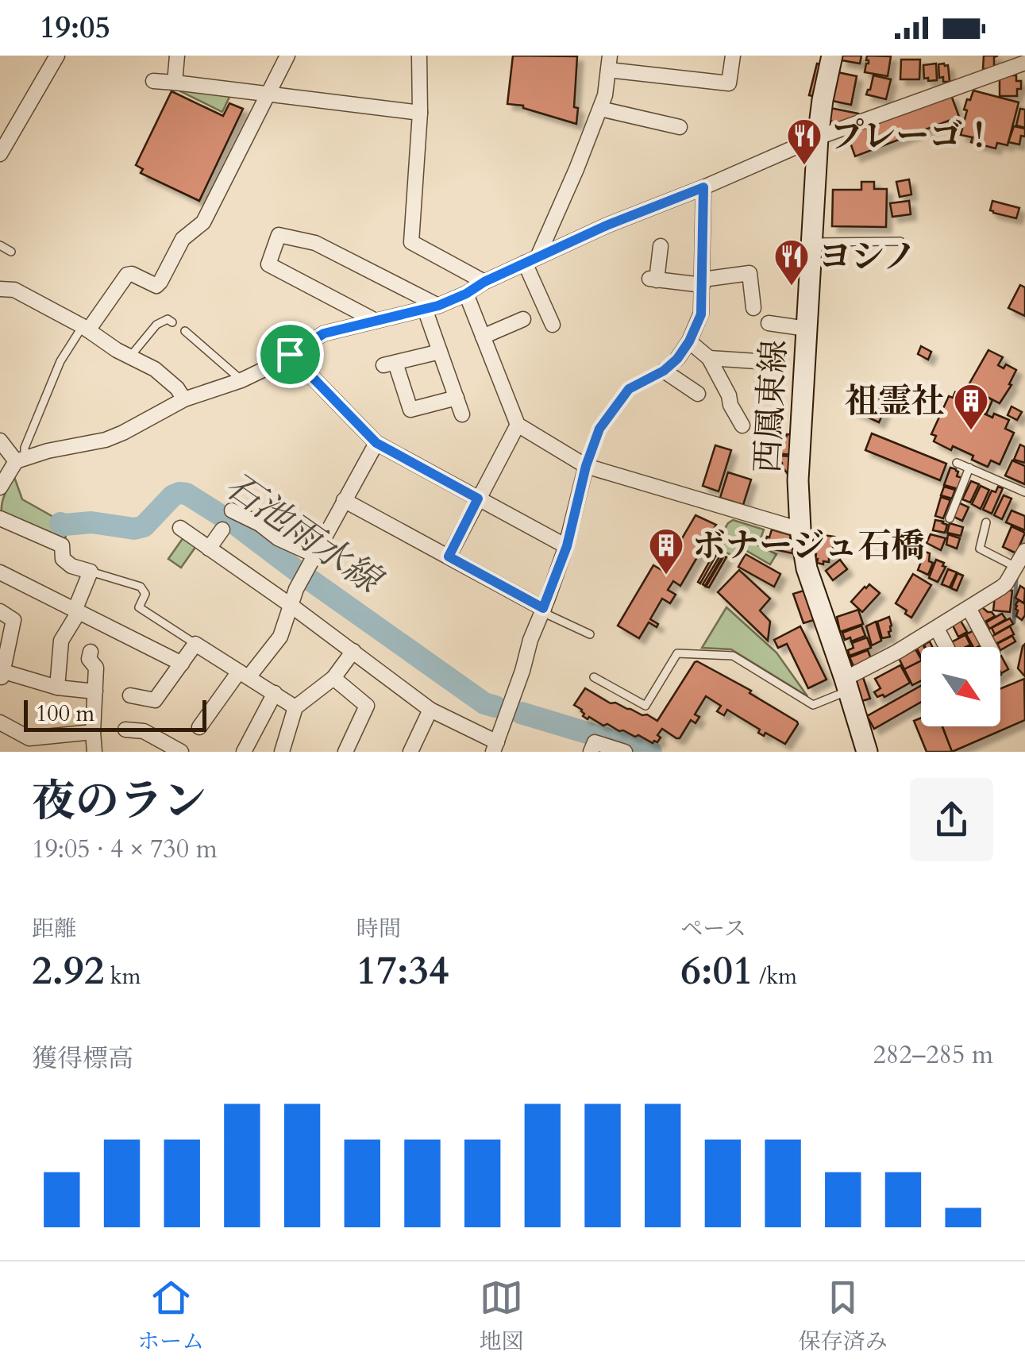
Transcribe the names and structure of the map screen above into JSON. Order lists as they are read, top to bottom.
{
  "streets": {
    "main road": ["西鳳東線"]
  },
  "water": ["石池雨水線"],
  "places": {
    "restaurant": ["プレーゴ！", "ヨシノ"],
    "building": ["祖霊社", "ボナージュ石橋"]
  },
  "scale_bar": "100 m",
  "north": "bottom right",
  "page": {
    "status": "19:05",
    "scale": "100 m",
    "heading": ["夜のラン", "19:05 · 4 × 730 m"],
    "stats": [
      ["距離", "2.92 km"],
      ["時間", "17:34"],
      ["ペース", "6:01 /km"]
    ],
    "chart": ["獲得標高", "282–285 m"],
    "tabs": ["ホーム", "地図", "保存済み"]
  }
}
